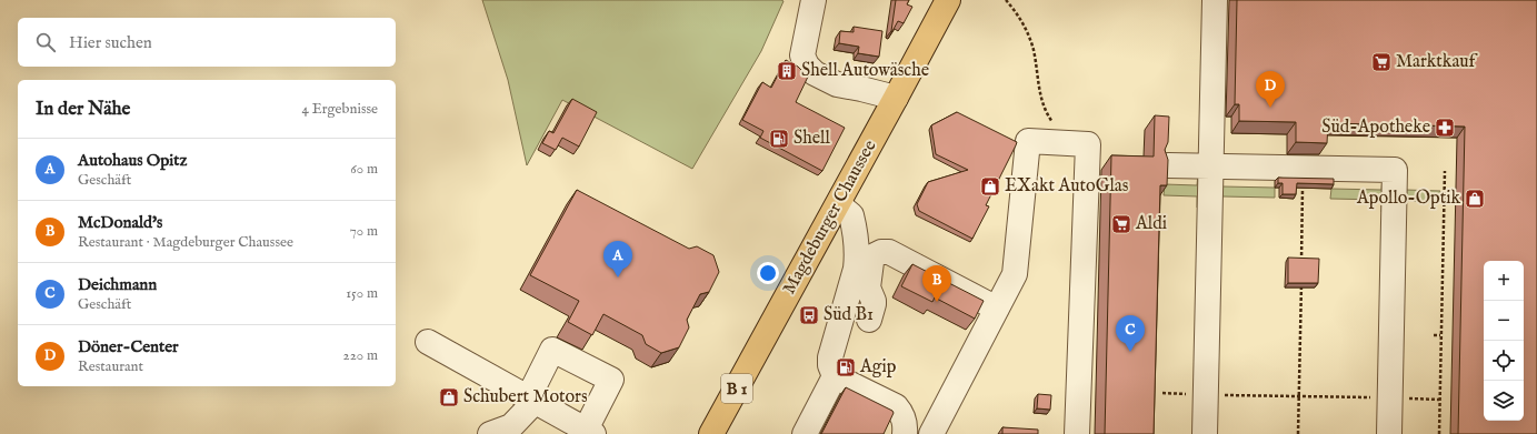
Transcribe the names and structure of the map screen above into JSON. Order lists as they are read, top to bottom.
{
  "streets": {
    "main road": ["Magdeburger Chaussee", "B 1"]
  },
  "places": {
    "supermarket": ["Marktkauf", "Aldi"],
    "building": ["Shell Autowäsche"],
    "pharmacy": ["Süd-Apotheke"],
    "fuel station": ["Shell", "Agip"],
    "shop": ["EXakt AutoGlas", "Apollo-Optik", "Schubert Motors"],
    "bus stop": ["Süd B1"]
  },
  "page": {
    "search": "Hier suchen",
    "pins": [
      "D",
      "A",
      "B",
      "C"
    ],
    "heading": ["In der Nähe", "4 Ergebnisse"],
    "list": [
      {
        "mark": "A",
        "name": "Autohaus Opitz",
        "note": "Geschäft",
        "value": "60 m"
      },
      {
        "mark": "B",
        "name": "McDonald's",
        "note": "Restaurant · Magdeburger Chaussee",
        "value": "70 m"
      },
      {
        "mark": "C",
        "name": "Deichmann",
        "note": "Geschäft",
        "value": "150 m"
      },
      {
        "mark": "D",
        "name": "Döner-Center",
        "note": "Restaurant",
        "value": "220 m"
      }
    ],
    "map_buttons": ["+", "−"]
  }
}
